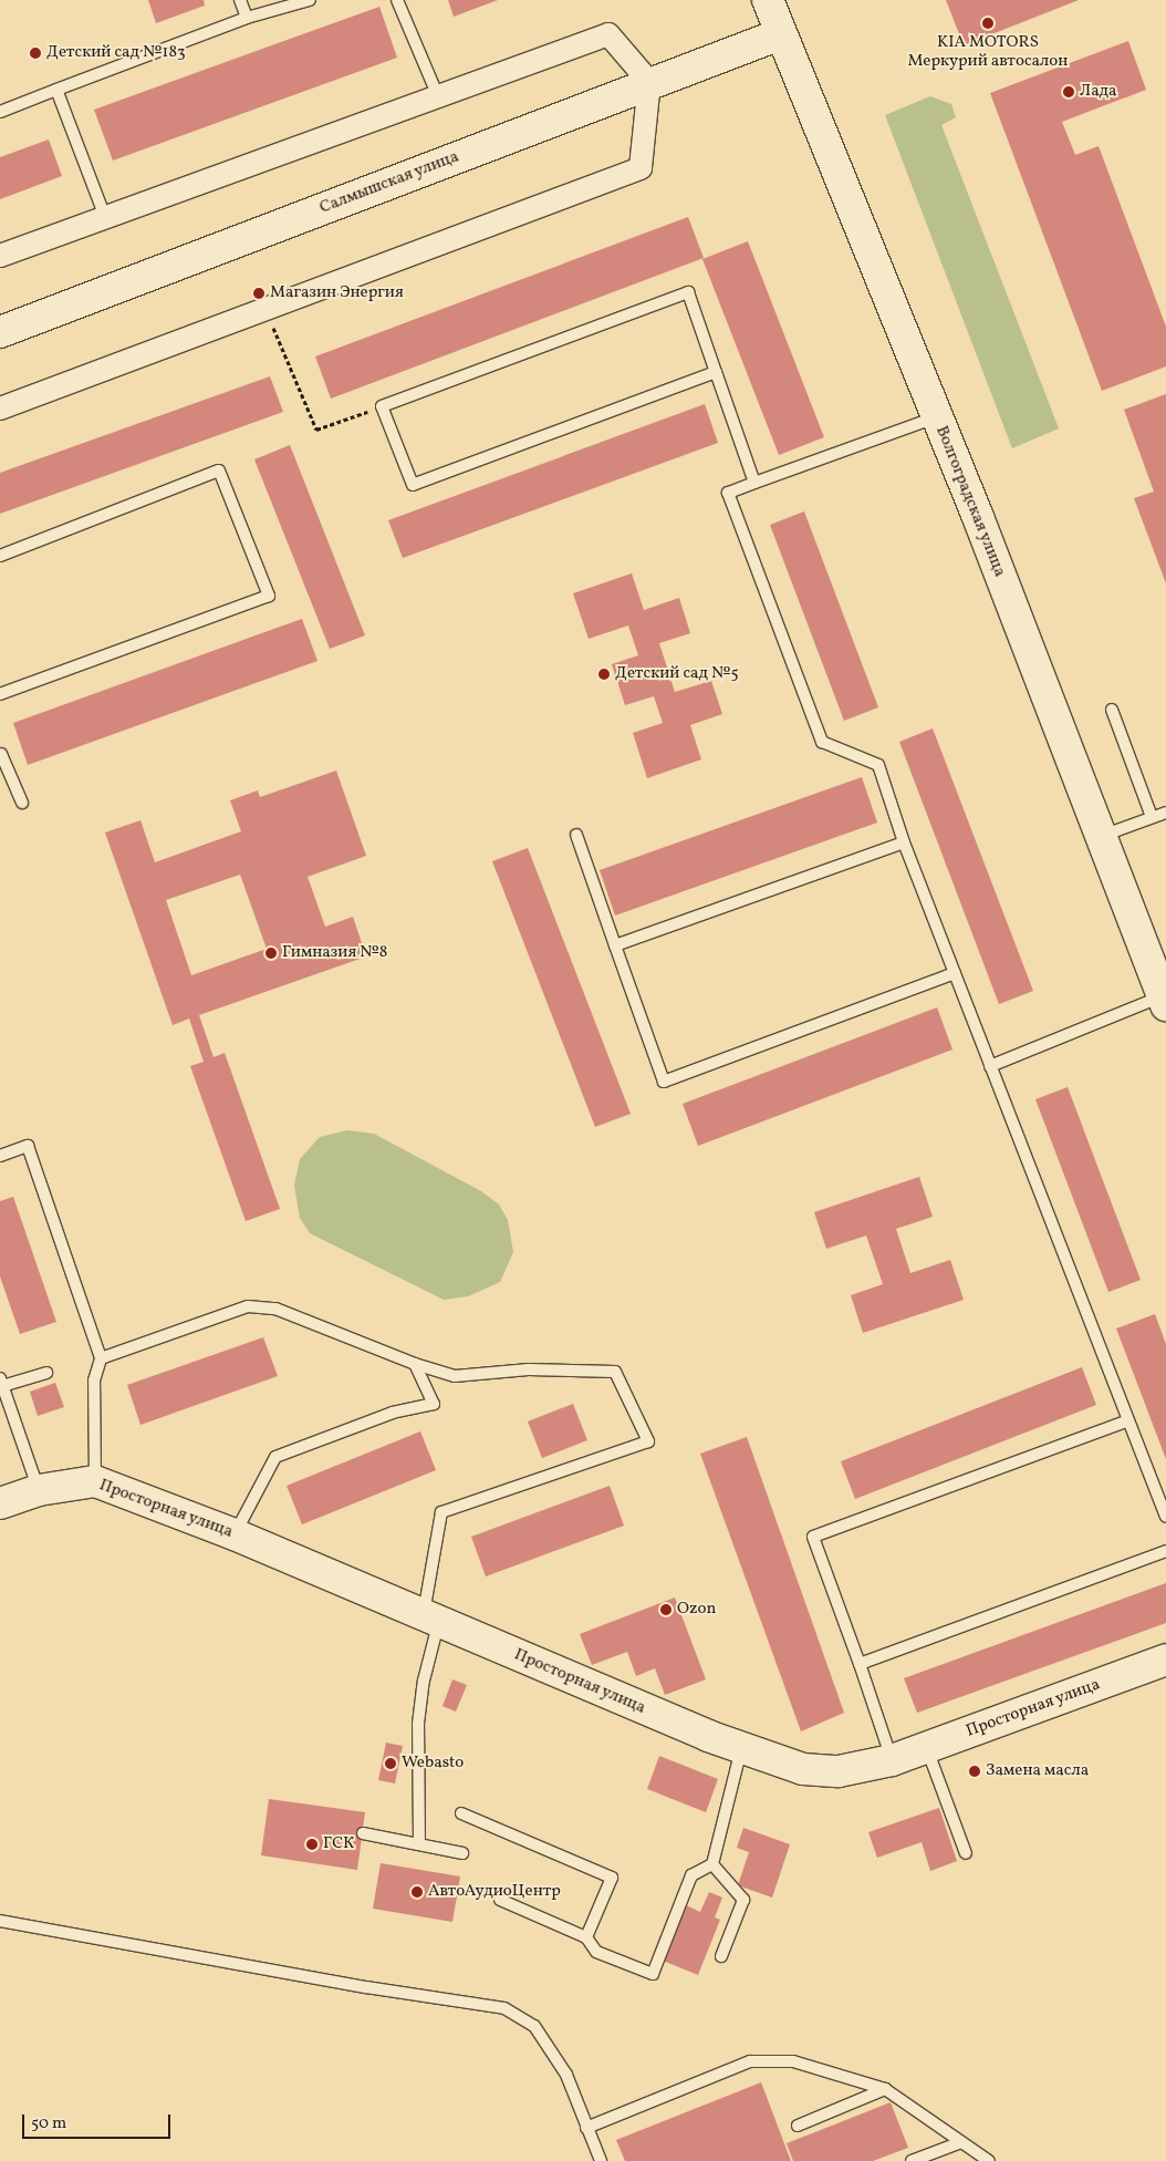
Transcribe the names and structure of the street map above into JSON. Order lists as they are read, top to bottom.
{
  "streets": {
    "main road": ["Салмышская улица", "Волгоградская улица", "Просторная улица"]
  },
  "crossings": [
    ["Салмышская улица", "Волгоградская улица"]
  ],
  "places": [
    "KIA MOTORS Меркурий автосалон",
    "Детский сад №183",
    "Лада",
    "Магазин Энергия",
    "Детский сад №5",
    "Гимназия №8",
    "Ozon",
    "Webasto",
    "Замена масла",
    "ГСК",
    "АвтоАудиоЦентр"
  ],
  "scale_bar": "50 m"
}
